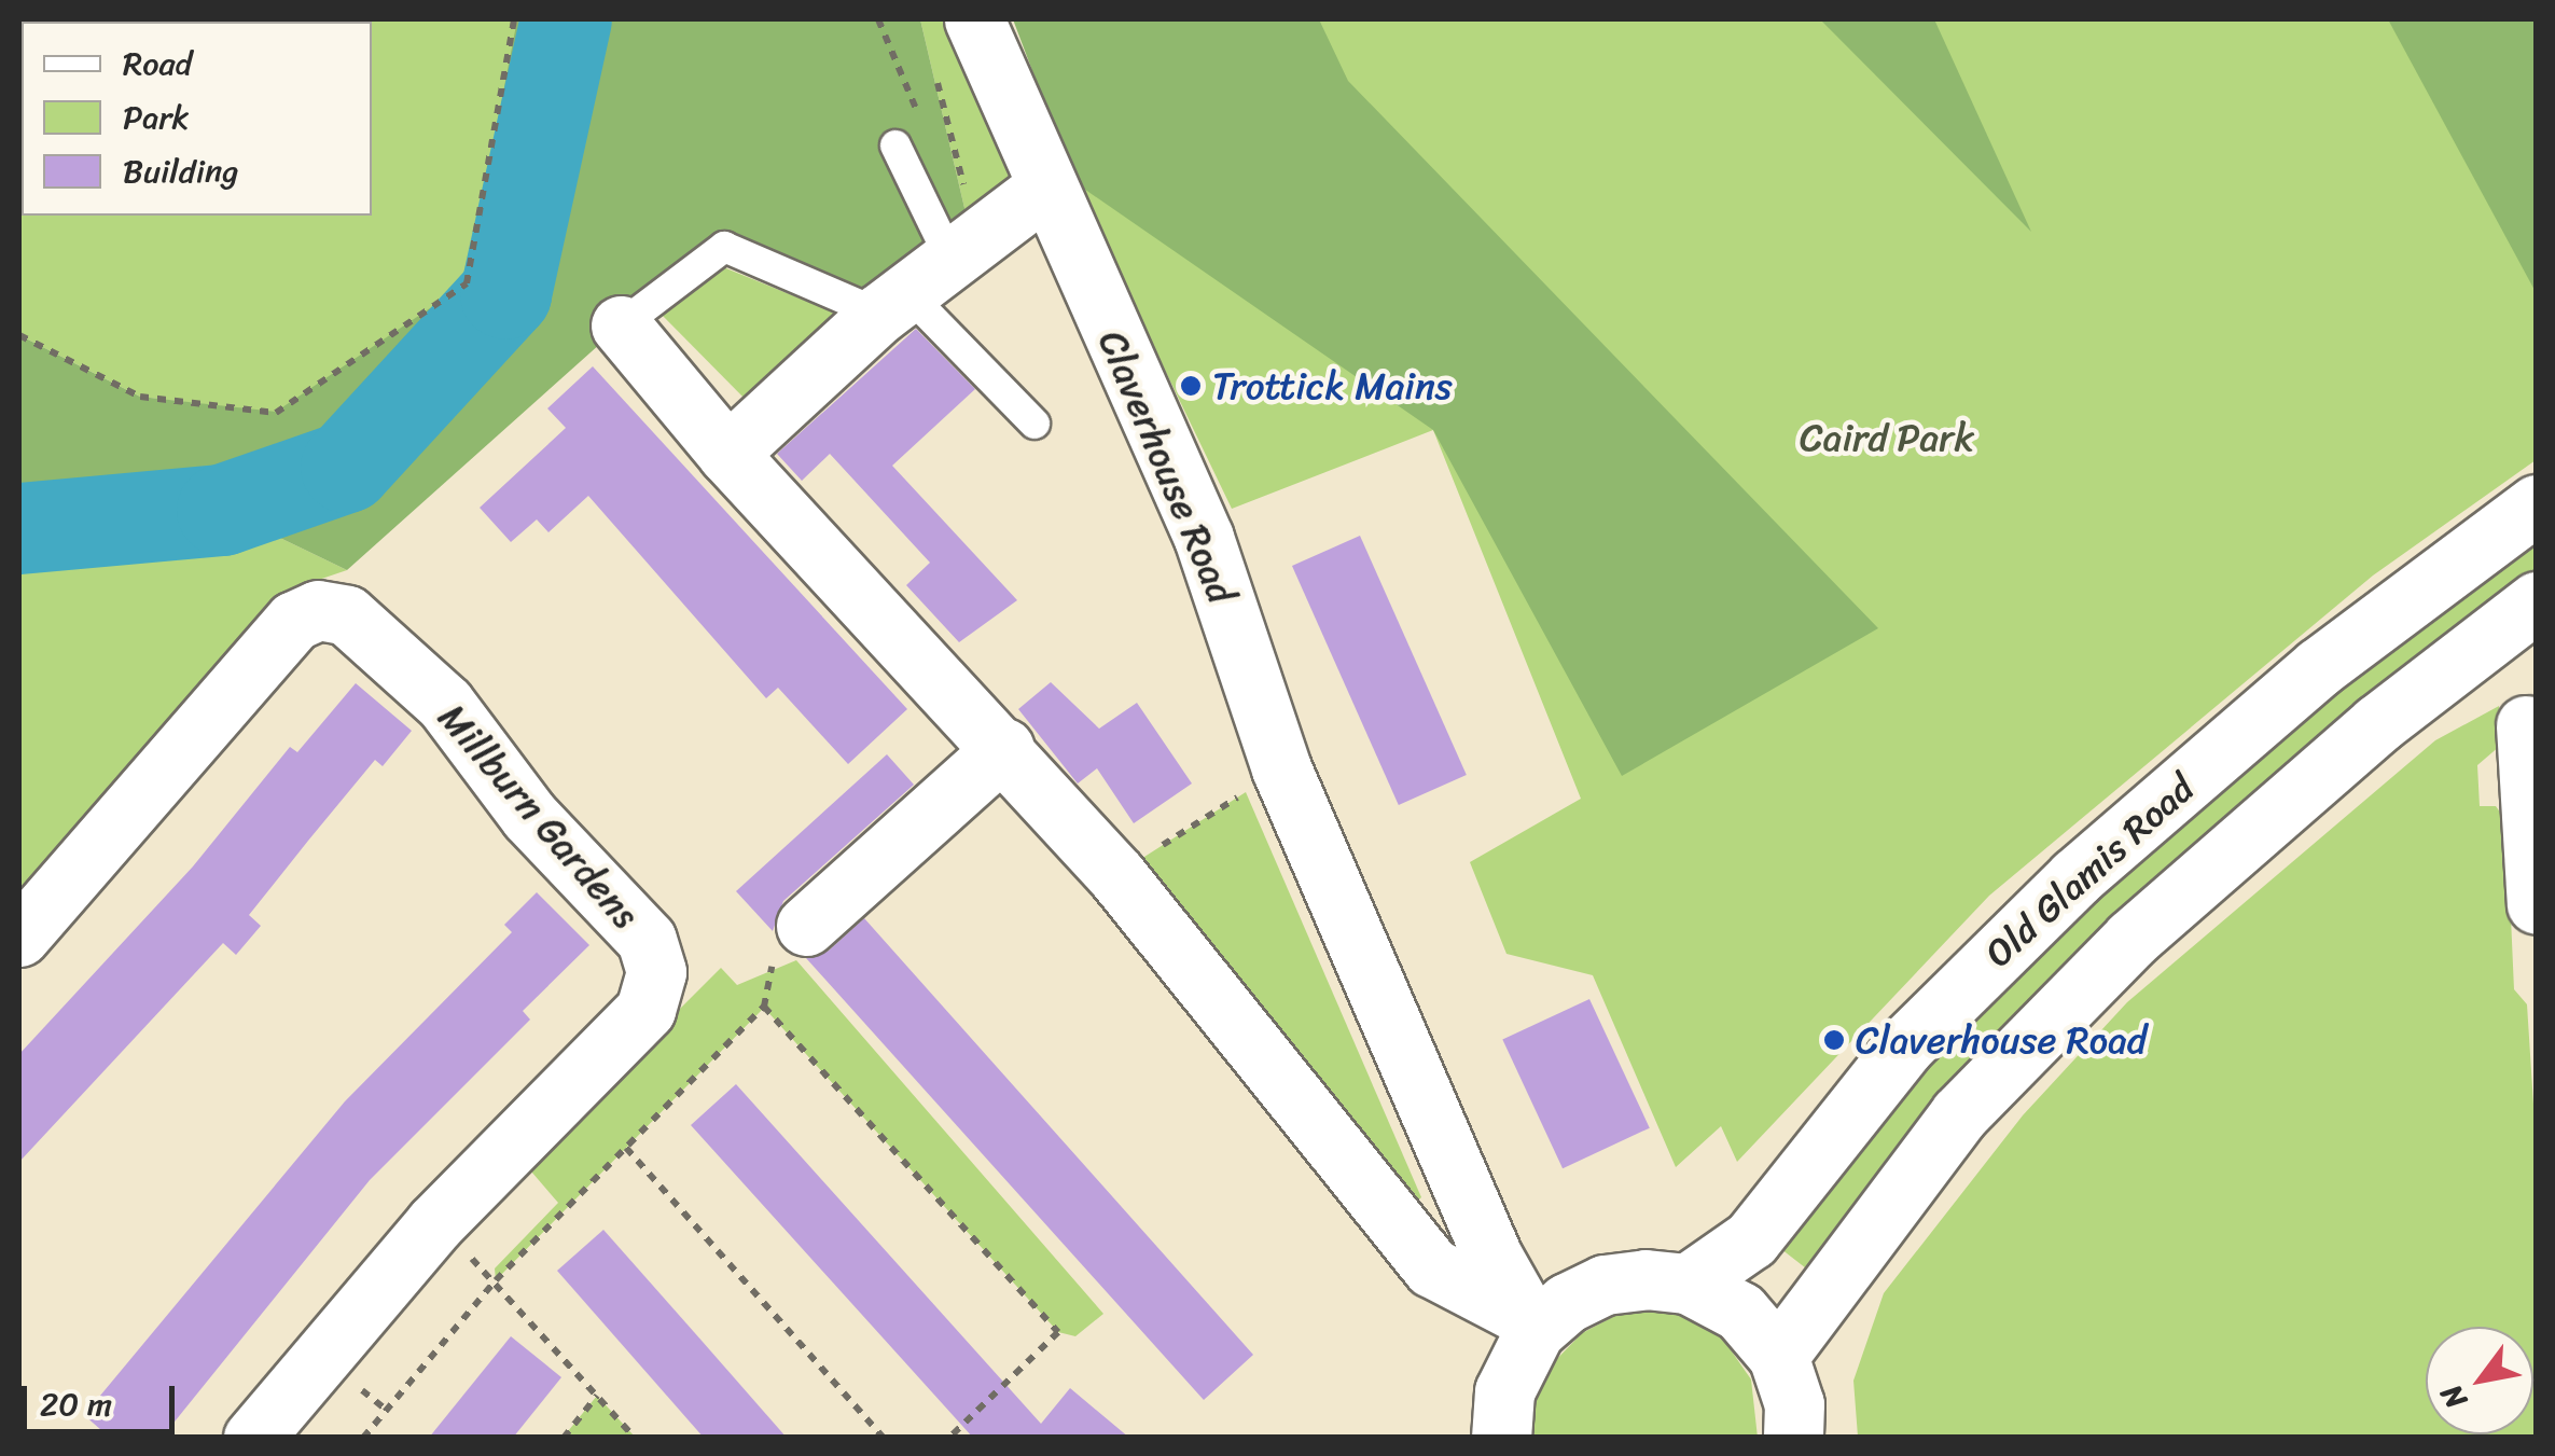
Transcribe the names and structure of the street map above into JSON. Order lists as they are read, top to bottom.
{
  "streets": {
    "street": ["Claverhouse Road", "Millburn Gardens", "Old Glamis Road"]
  },
  "parks": ["Caird Park"],
  "places": ["Trottick Mains", "Claverhouse Road"],
  "legend": ["Road", "Park", "Building"],
  "scale_bar": "20 m",
  "north": "bottom left"
}
